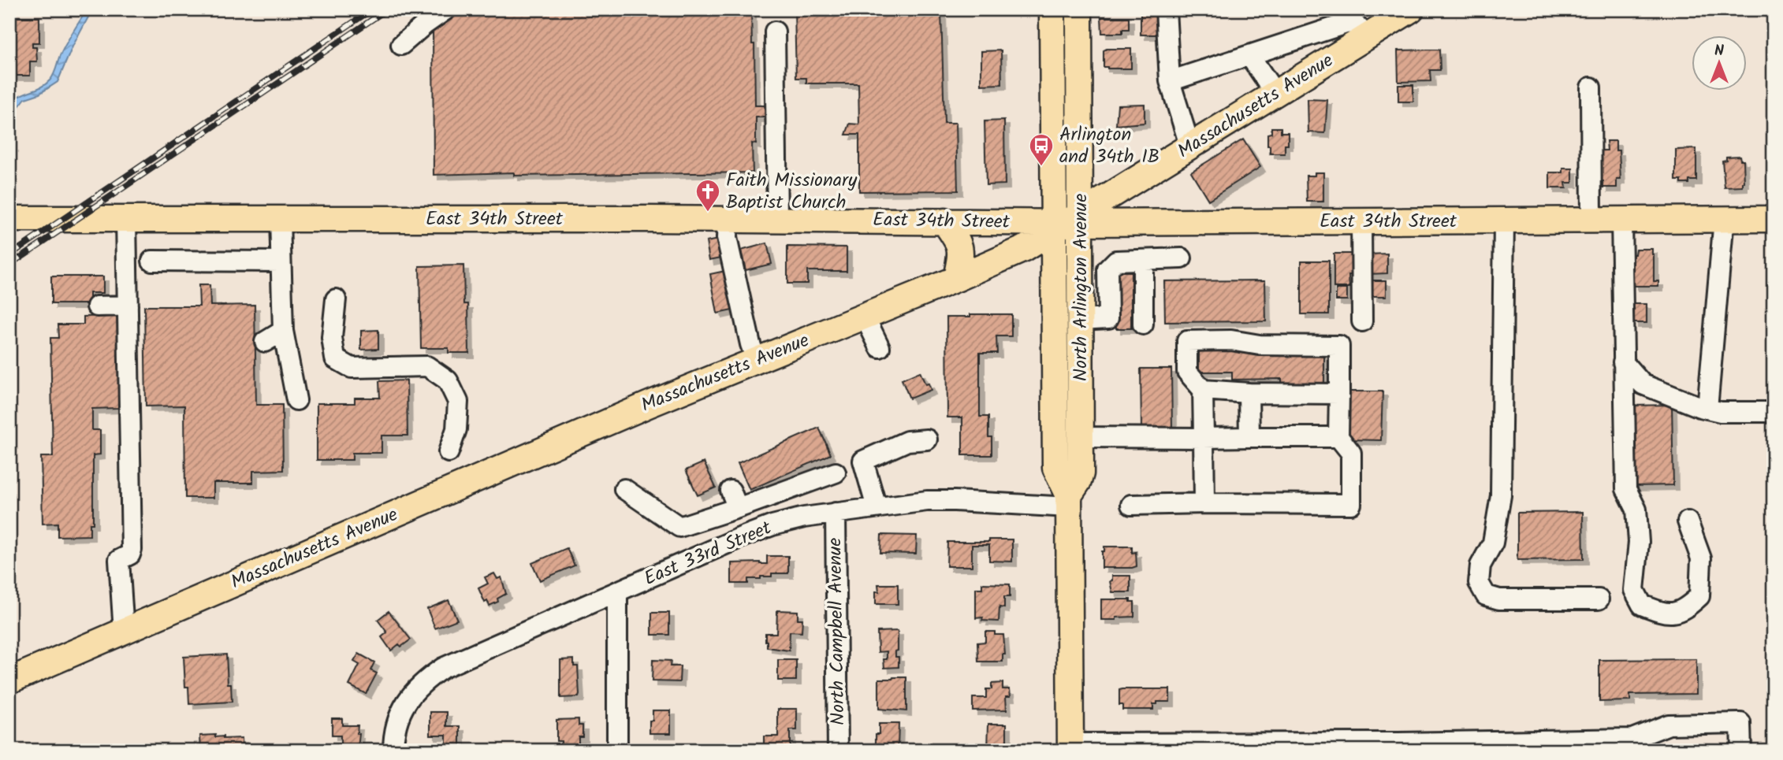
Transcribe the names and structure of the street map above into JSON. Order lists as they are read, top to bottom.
{
  "streets": {
    "main road": ["Massachusetts Avenue", "East 34th Street", "North Arlington Avenue"],
    "street": ["East 33rd Street", "North Campbell Avenue"]
  },
  "crossings": [
    ["Massachusetts Avenue", "East 34th Street"],
    ["Massachusetts Avenue", "North Arlington Avenue"],
    ["East 34th Street", "North Arlington Avenue"],
    ["North Arlington Avenue", "East 33rd Street"],
    ["East 33rd Street", "North Campbell Avenue"]
  ],
  "places": {
    "bus stop": ["Arlington and 34th IB"],
    "church": ["Faith Missionary Baptist Church"]
  },
  "north": "top"
}
